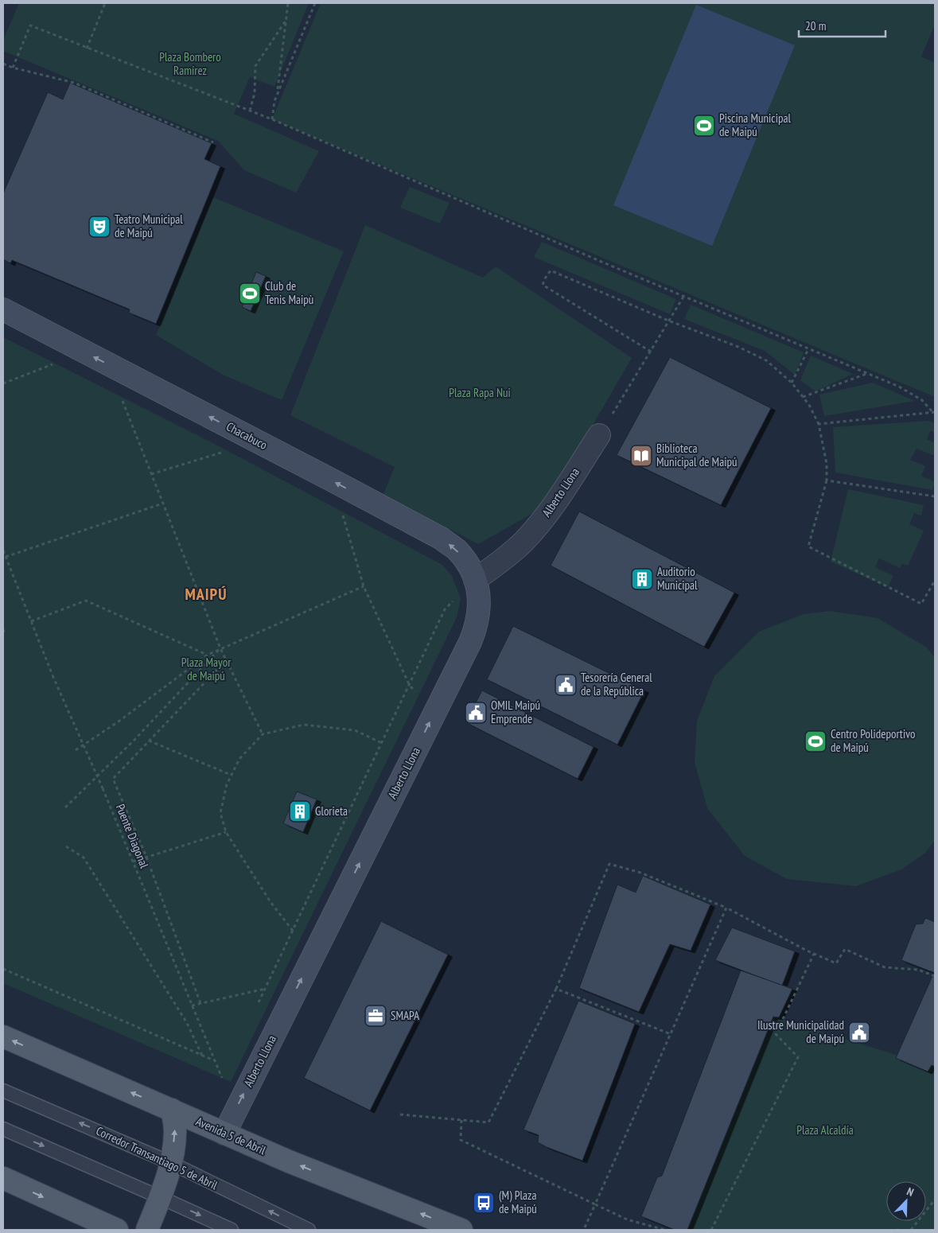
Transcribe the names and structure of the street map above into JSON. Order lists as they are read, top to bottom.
{
  "streets": {
    "main road": ["Chacabuco", "Alberto Llona", "Avenida 5 de Abril"],
    "lane": ["Corredor Transantiago 5 de Abril"],
    "path": ["Puente Diagonal"]
  },
  "crossings": [
    ["Chacabuco", "Alberto Llona"],
    ["Alberto Llona", "Avenida 5 de Abril"]
  ],
  "one_way": ["Chacabuco", "Alberto Llona", "Avenida 5 de Abril"],
  "districts": ["MAIPÚ"],
  "parks": [
    "Plaza Bombero Ramírez",
    "Plaza Rapa Nui",
    "Plaza Mayor de Maipú",
    "Plaza Alcaldía"
  ],
  "places": {
    "sports": ["Piscina Municipal de Maipú", "Club de Tenis Maipù", "Centro Polideportivo de Maipú"],
    "theatre": ["Teatro Municipal de Maipú"],
    "library": ["Biblioteca Municipal de Maipú"],
    "building": ["Auditorio Municipal", "Glorieta"],
    "public building": ["Tesorería General de la República", "OMIL Maipú Emprende", "Ilustre Municipalidad de Maipú"],
    "office": ["SMAPA"],
    "bus stop": ["(M) Plaza de Maipú"]
  },
  "scale_bar": "20 m",
  "north": "top right"
}
